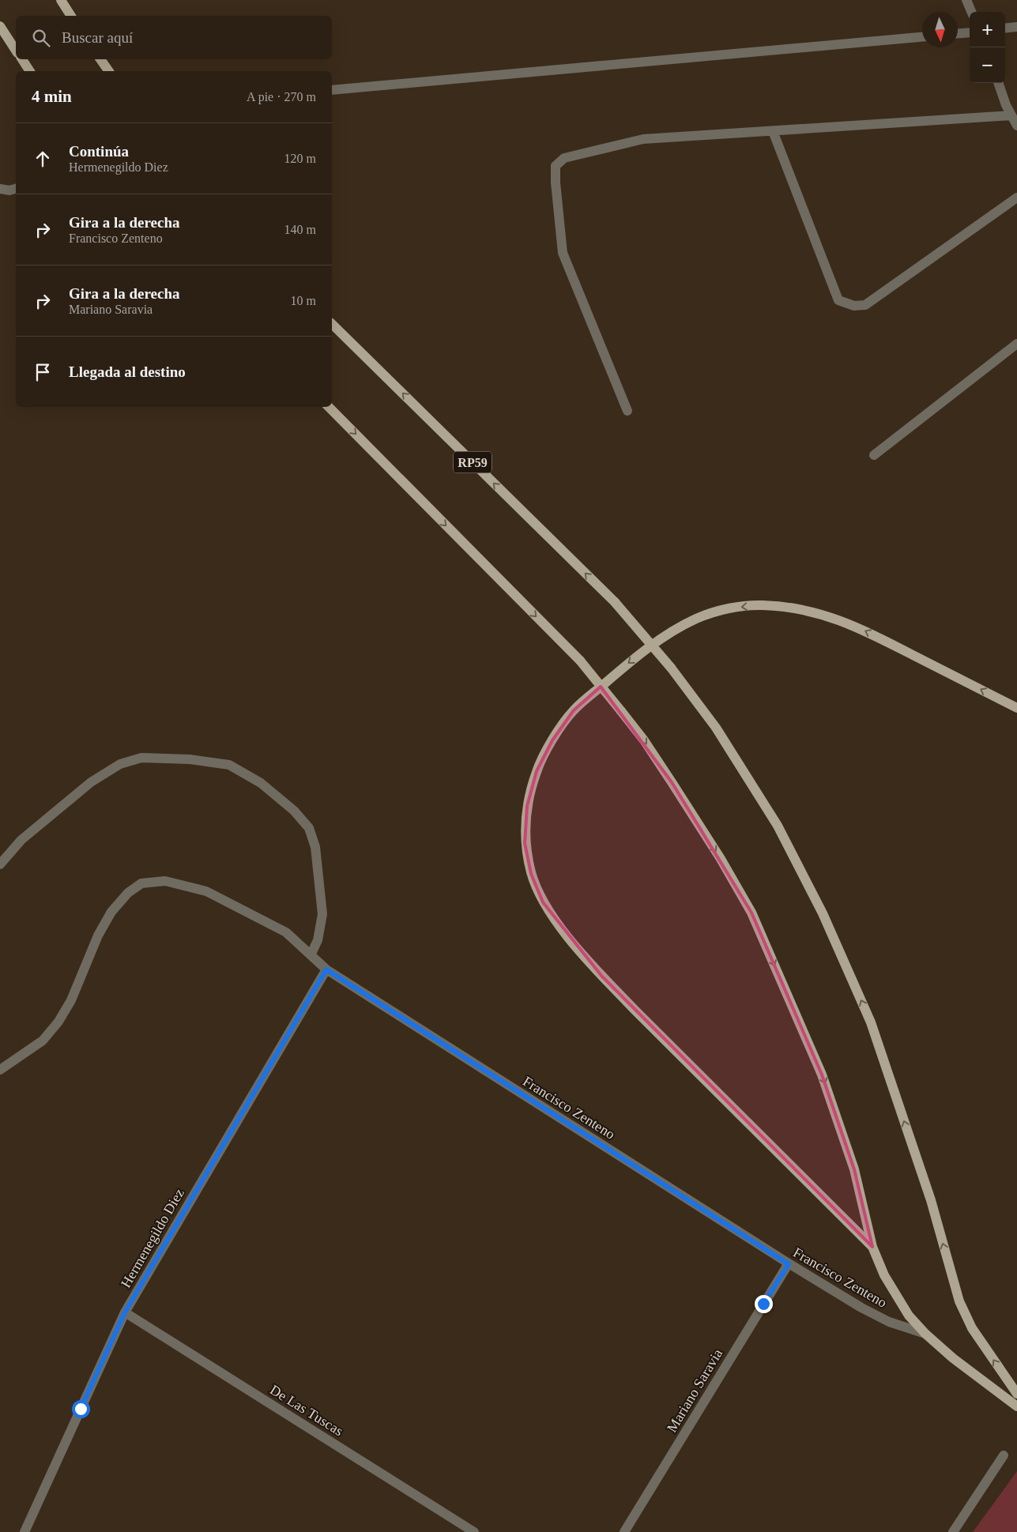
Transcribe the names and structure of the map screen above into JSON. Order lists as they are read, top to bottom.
{
  "streets": {
    "main road": ["RP59"],
    "street": [
      "Francisco Zenteno",
      "Hermenegildo Diez",
      "Mariano Saravia",
      "De Las Tuscas"
    ]
  },
  "crossings": [
    ["Francisco Zenteno", "Hermenegildo Diez"],
    ["Francisco Zenteno", "Mariano Saravia"],
    ["Hermenegildo Diez", "De Las Tuscas"]
  ],
  "north": "bottom",
  "page": {
    "map_buttons": ["+", "−"],
    "search": "Buscar aquí",
    "heading": ["4 min", "A pie · 270 m"],
    "list": [
      ["Continúa", "Hermenegildo Diez", "120 m"],
      ["Gira a la derecha", "Francisco Zenteno", "140 m"],
      ["Gira a la derecha", "Mariano Saravia", "10 m"],
      "Llegada al destino"
    ]
  }
}
